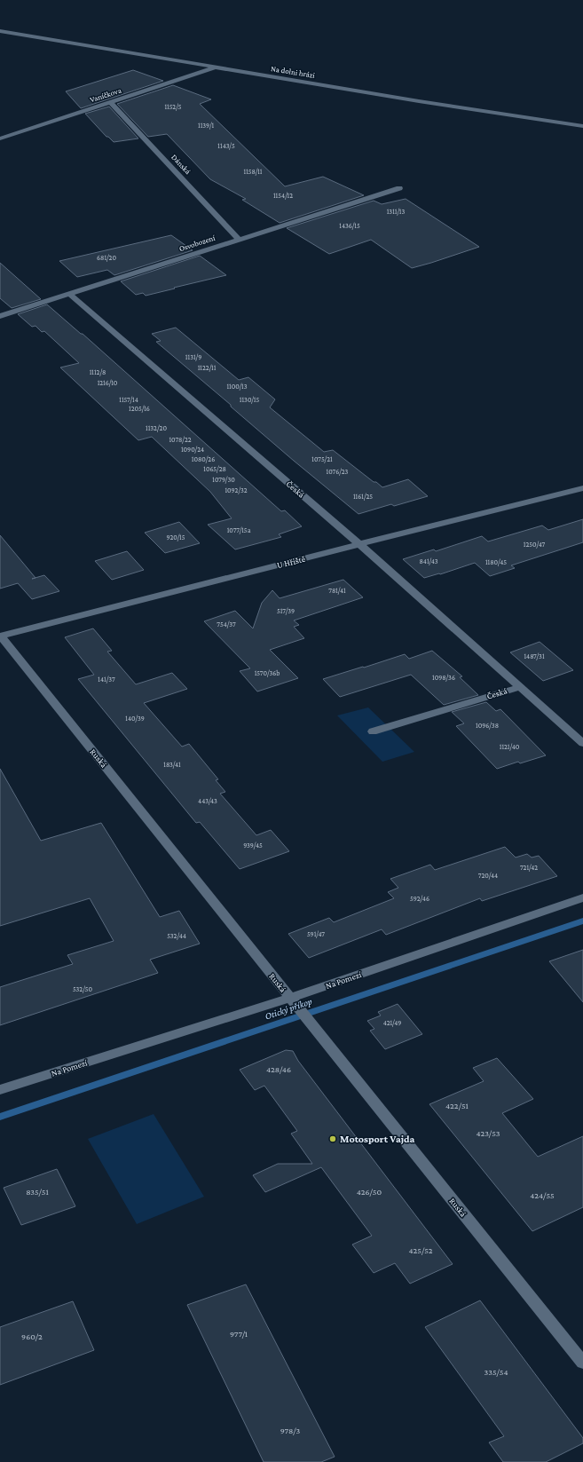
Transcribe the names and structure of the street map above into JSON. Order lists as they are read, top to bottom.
{
  "streets": {
    "street": [
      "Na dolni hrázi",
      "Vaníčkova",
      "Dánská",
      "Osvobození",
      "Česká",
      "U Hřiště",
      "Ruská",
      "Na Pomezí"
    ]
  },
  "crossings": [
    ["Na dolni hrázi", "Vaníčkova"],
    ["Vaníčkova", "Dánská"],
    ["Dánská", "Osvobození"],
    ["Osvobození", "Česká"],
    ["Česká", "U Hřiště"],
    ["U Hřiště", "Ruská"],
    ["Ruská", "Na Pomezí"]
  ],
  "water": ["Otický příkop"],
  "places": ["Motosport Vajda"],
  "house_numbers": [
    "1152/5",
    "1139/1",
    "1143/5",
    "1158/11",
    "1154/12",
    "1311/13",
    "1436/15",
    "681/20",
    "1131/9",
    "1122/11",
    "1112/8",
    "1216/10",
    "1100/13",
    "1157/14",
    "1130/15",
    "1205/16",
    "1132/20",
    "1078/22",
    "1090/24",
    "1080/26",
    "1075/21",
    "1065/28",
    "1076/23",
    "1079/30",
    "1092/32",
    "1161/25",
    "1077/15a",
    "920/15",
    "1250/47",
    "841/43",
    "1180/45",
    "781/41",
    "517/39",
    "754/37",
    "1487/31",
    "1570/36b",
    "1098/36",
    "141/37",
    "140/39",
    "1096/38",
    "1121/40",
    "183/41",
    "443/43",
    "939/45",
    "721/42",
    "720/44",
    "592/46",
    "591/47",
    "532/44",
    "532/50",
    "421/49",
    "428/46",
    "422/51",
    "423/53",
    "835/51",
    "426/50",
    "424/55",
    "425/52",
    "977/1",
    "960/2",
    "335/54",
    "978/3"
  ]
}
